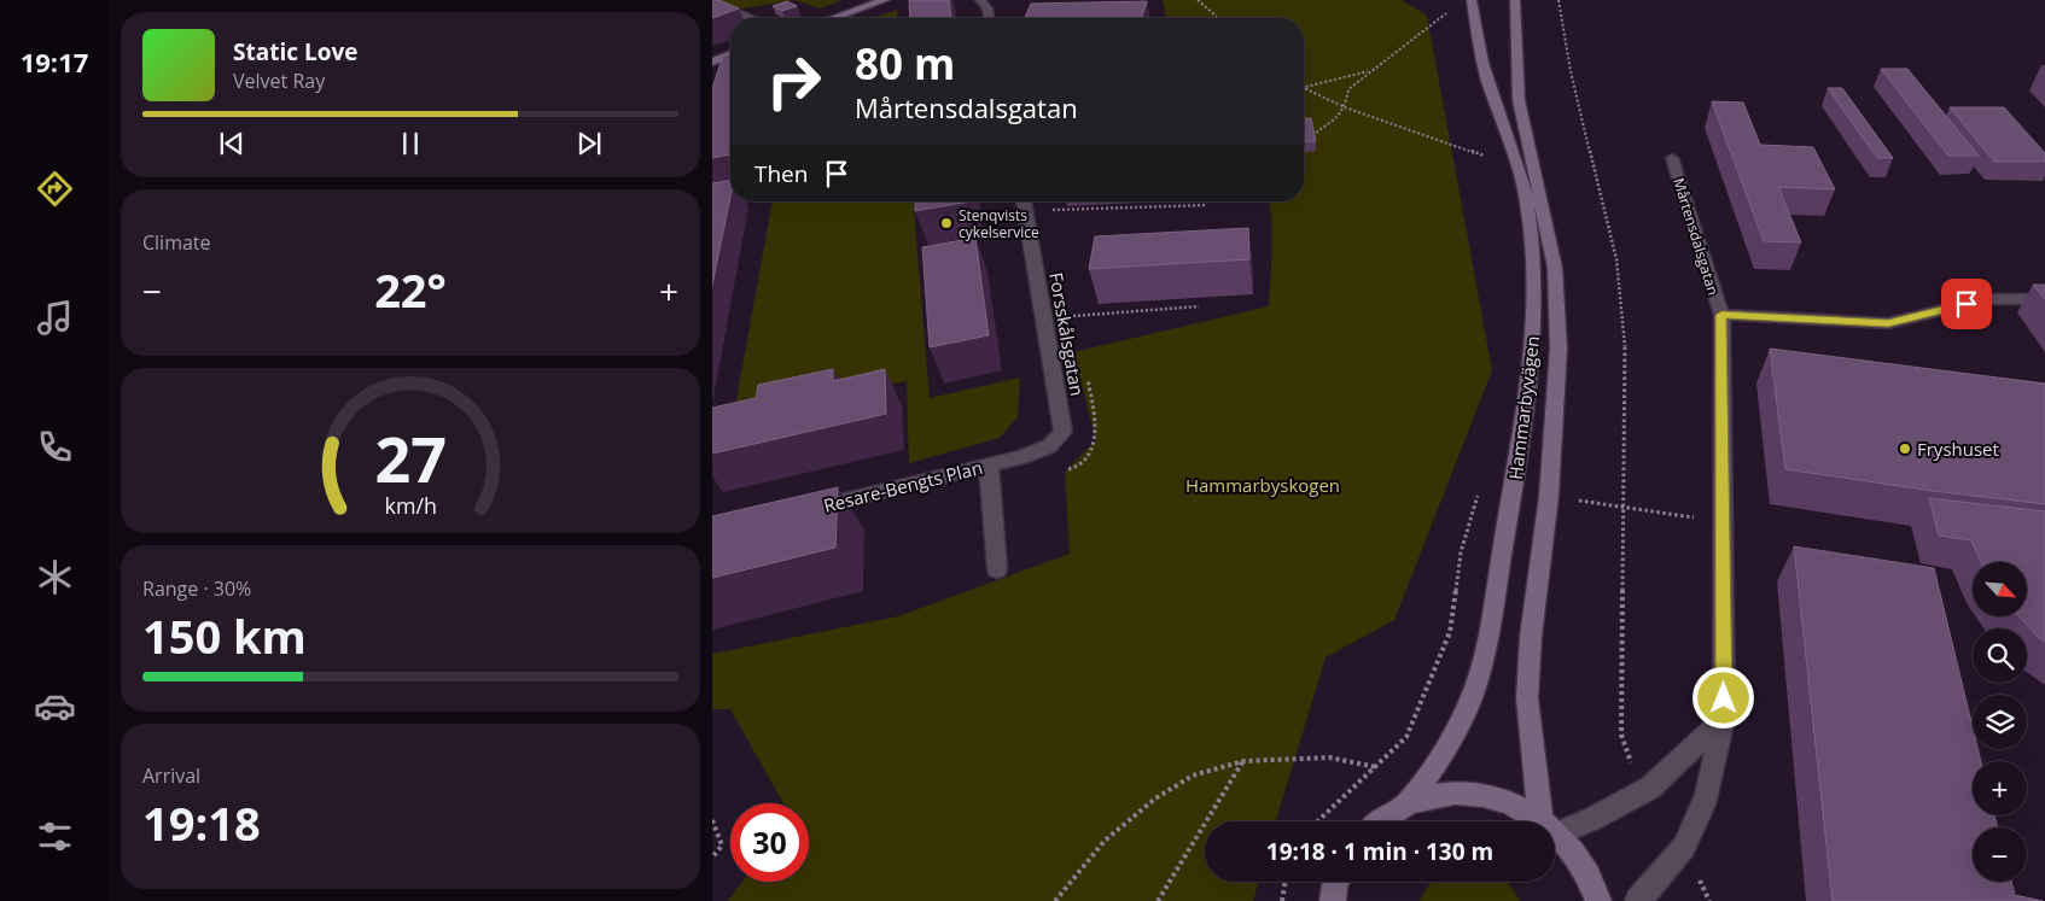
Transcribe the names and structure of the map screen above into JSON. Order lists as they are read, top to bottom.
{
  "streets": {
    "main road": ["Hammarbyvägen"],
    "street": ["Mårtensdalsgatan", "Forsskålsgatan", "Resare-Bengts Plan"]
  },
  "crossings": [
    ["Forsskålsgatan", "Resare-Bengts Plan"]
  ],
  "parks": ["Hammarbyskogen"],
  "places": ["Stenqvists cykelservice", "Fryshuset"],
  "north": "bottom right",
  "page": {
    "tabs": "19:17",
    "turn": ["80 m", "Mårtensdalsgatan"],
    "song": ["Static Love", "Velvet Ray"],
    "then": "Then",
    "tile": [
      "Climate",
      ["Range · 30%", "150 km"],
      ["Arrival", "19:18"]
    ],
    "heat": ["−", "22°", "+"],
    "map_buttons": ["+", "−"],
    "limit": "30",
    "trip": "19:18 · 1 min · 130 m",
    "gauge": ["27", "km/h"]
  }
}
